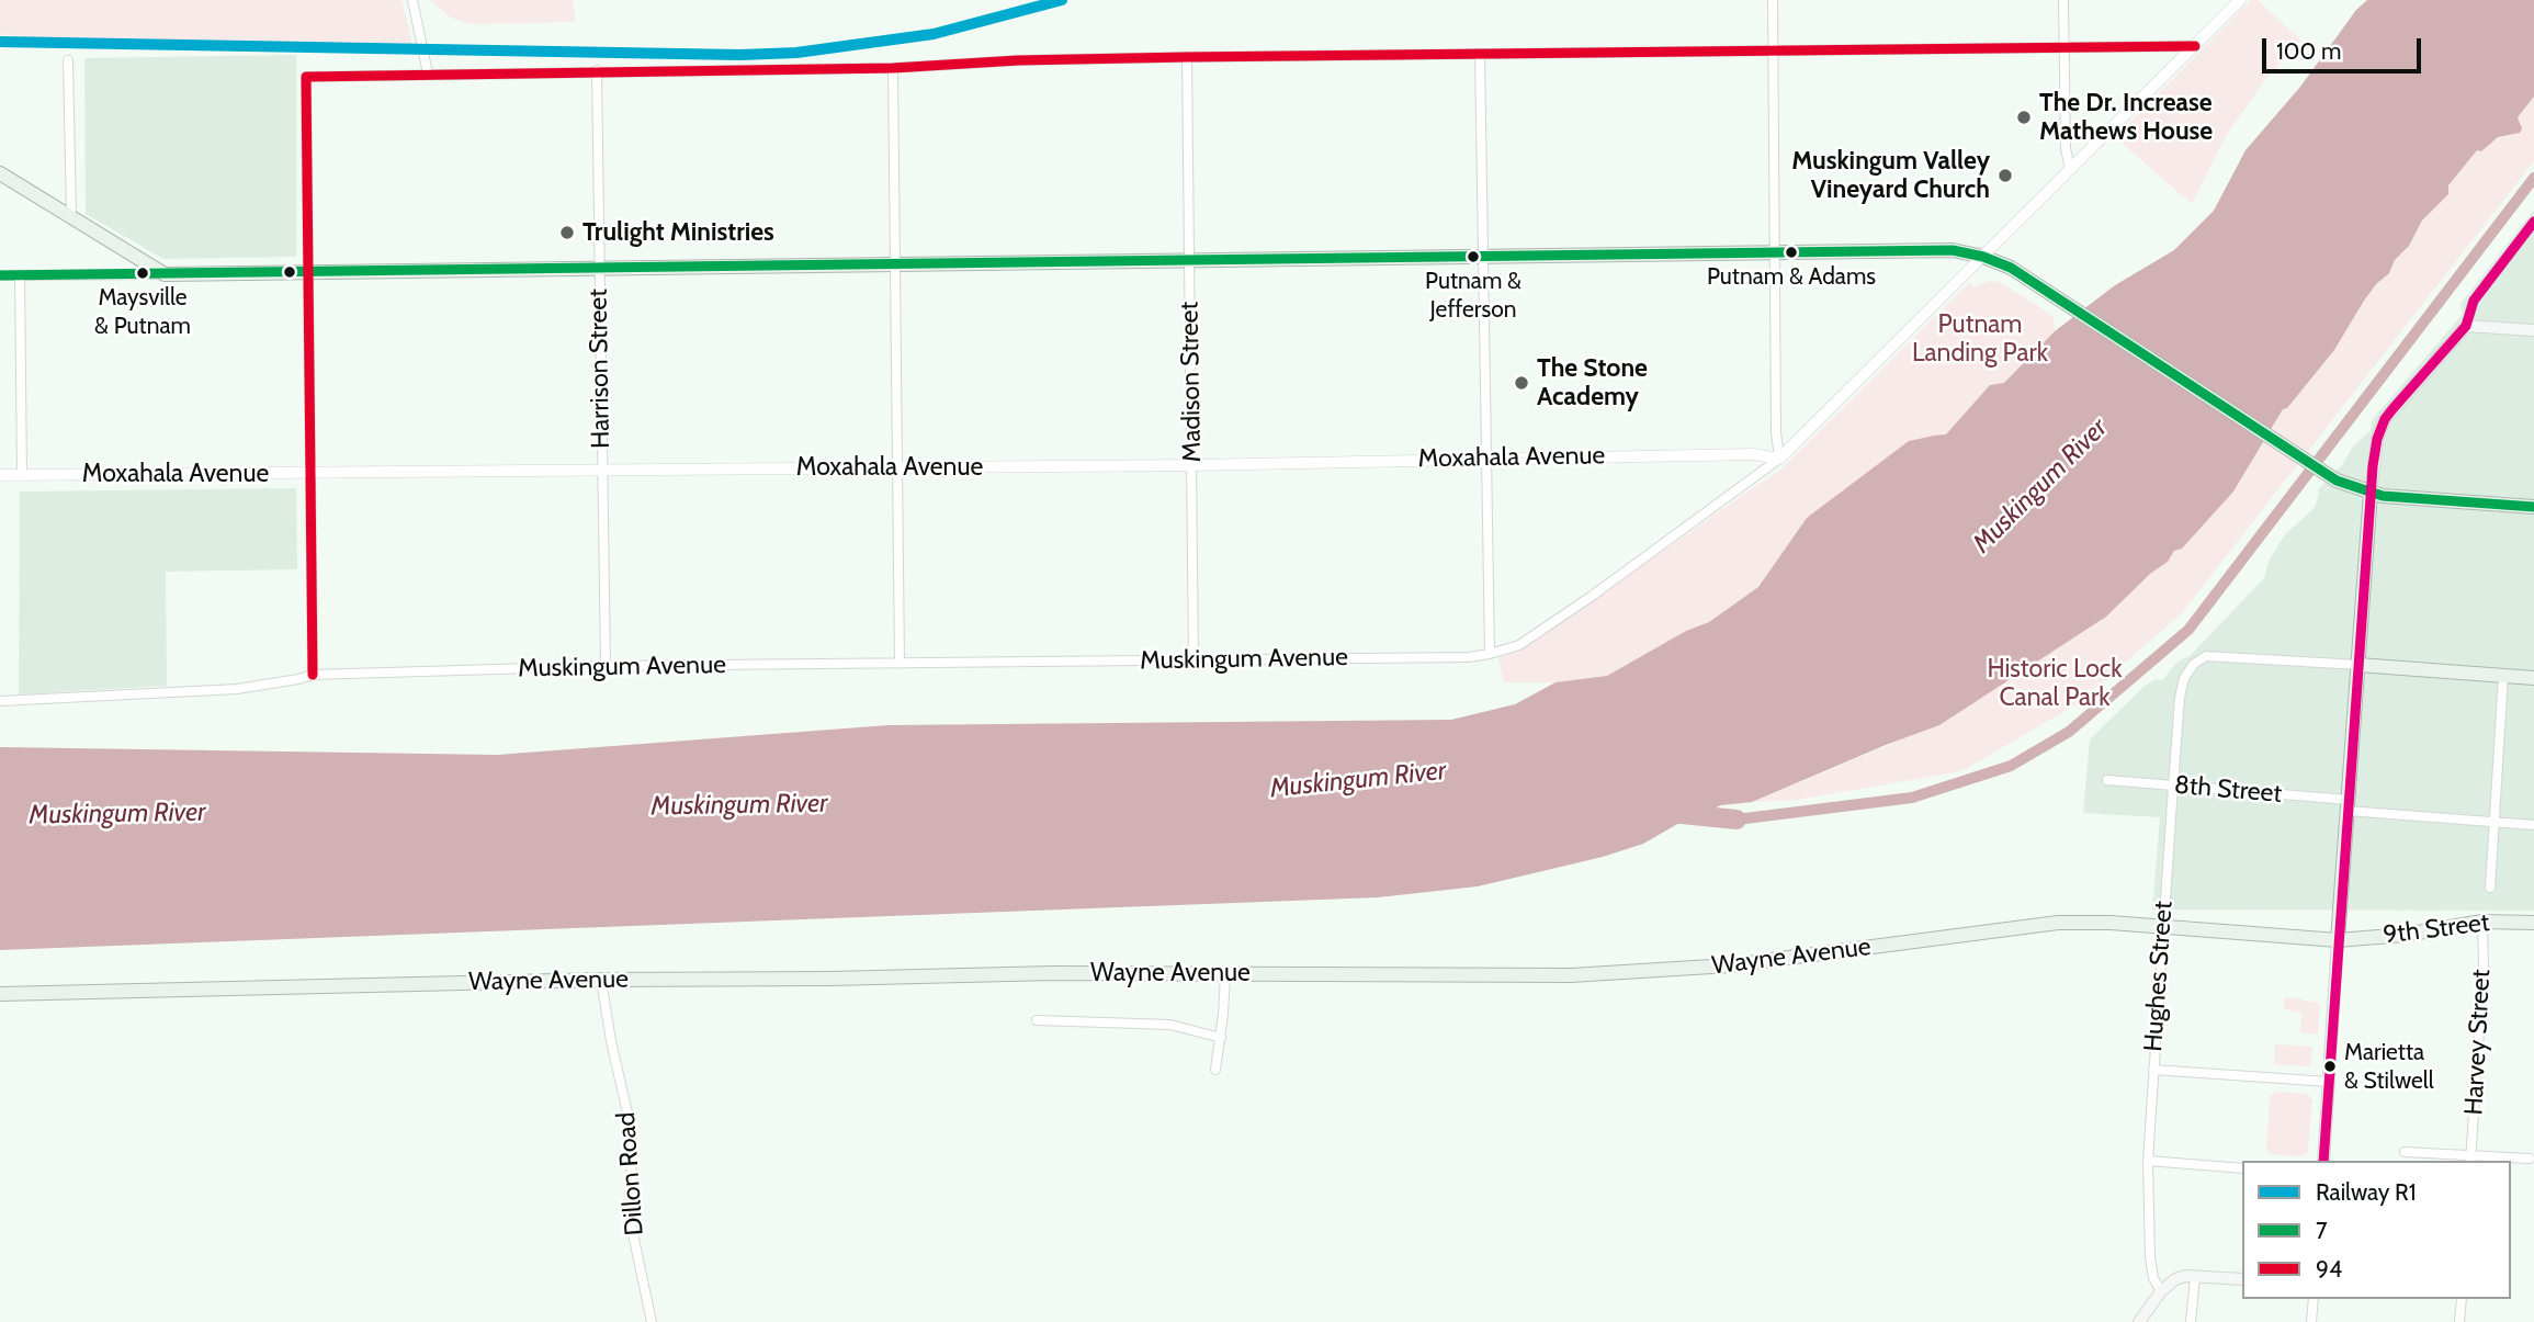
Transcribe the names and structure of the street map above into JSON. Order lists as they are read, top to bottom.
{
  "streets": {
    "main road": ["9th Street", "Wayne Avenue"],
    "street": [
      "Harrison Street",
      "Madison Street",
      "Moxahala Avenue",
      "Muskingum Avenue",
      "8th Street",
      "Hughes Street",
      "Harvey Street",
      "Dillon Road"
    ]
  },
  "crossings": [
    ["Harrison Street", "Moxahala Avenue"],
    ["Harrison Street", "Muskingum Avenue"],
    ["Madison Street", "Moxahala Avenue"],
    ["Madison Street", "Muskingum Avenue"],
    ["Moxahala Avenue", "Muskingum Avenue"],
    ["8th Street", "Hughes Street"],
    ["9th Street", "Wayne Avenue"],
    ["9th Street", "Harvey Street"],
    ["Wayne Avenue", "Hughes Street"],
    ["Wayne Avenue", "Dillon Road"]
  ],
  "water": ["Muskingum River"],
  "parks": ["Putnam Landing Park", "Historic Lock Canal Park"],
  "places": [
    "The Dr. Increase Mathews House",
    "Muskingum Valley Vineyard Church",
    "Trulight Ministries",
    "Putnam & Adams",
    "Putnam & Jefferson",
    "Maysville & Putnam",
    "The Stone Academy",
    "Marietta & Stilwell"
  ],
  "lines": ["rail line R1", "transit line 94", "transit line 7"],
  "legend": ["Railway R1", "7", "94"],
  "scale_bar": "100 m"
}
